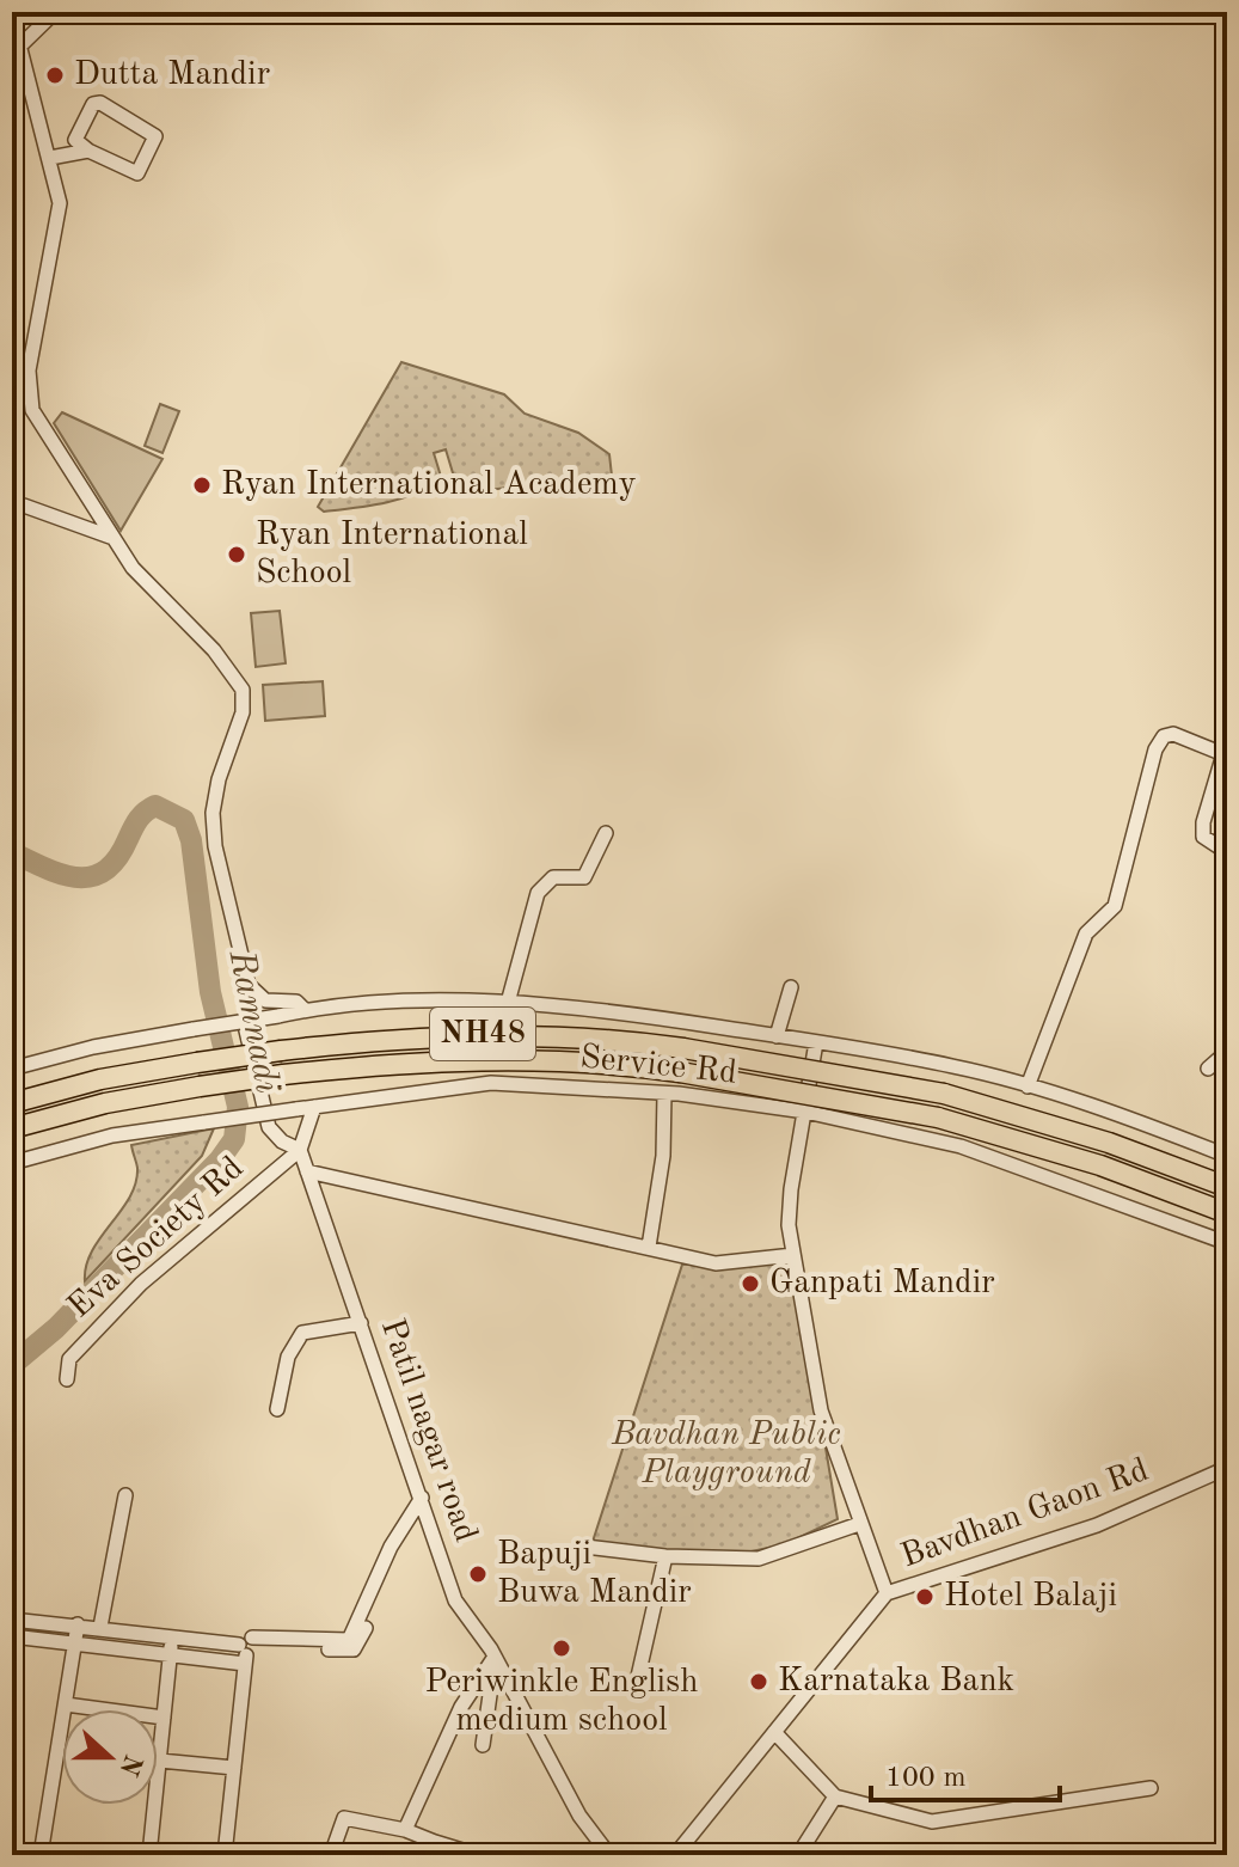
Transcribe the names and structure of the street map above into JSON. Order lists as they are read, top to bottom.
{
  "streets": {
    "highway": ["NH48"],
    "street": [
      "Service Rd",
      "Eva Society Rd",
      "Patil nagar road",
      "Bavdhan Gaon Rd"
    ]
  },
  "crossings": [
    ["Eva Society Rd", "Patil nagar road"]
  ],
  "water": ["Ramnadi"],
  "parks": ["Bavdhan Public Playground"],
  "places": [
    "Dutta Mandir",
    "Ryan International Academy",
    "Ryan International School",
    "Ganpati Mandir",
    "Bapuji Buwa Mandir",
    "Hotel Balaji",
    "Periwinkle English medium school",
    "Karnataka Bank"
  ],
  "scale_bar": "100 m",
  "north": "right"
}
